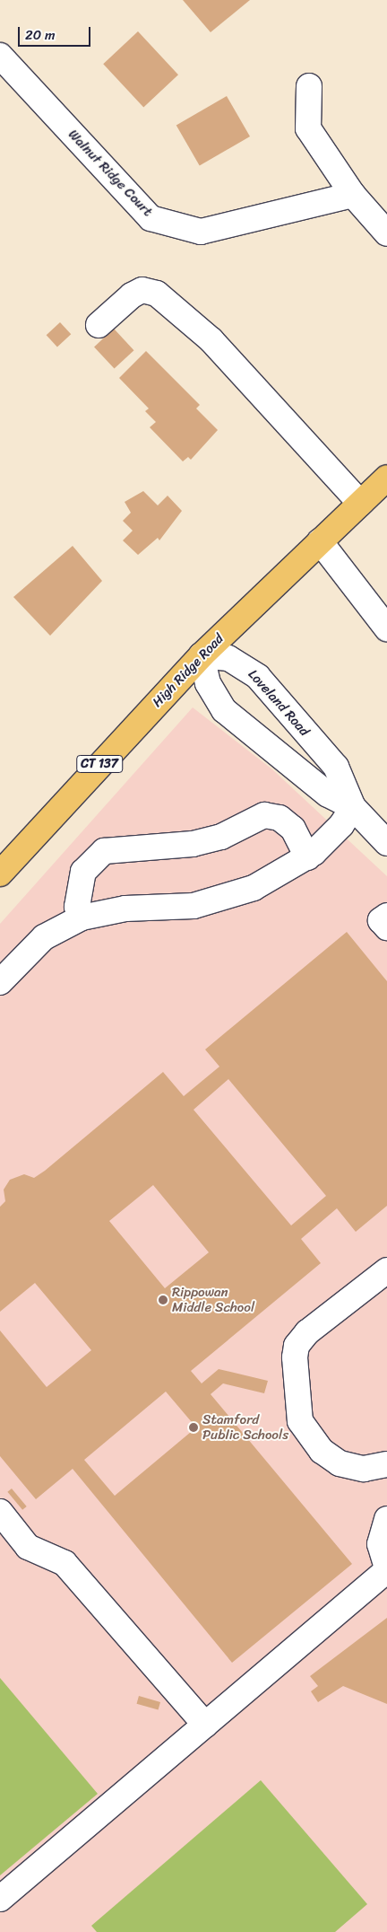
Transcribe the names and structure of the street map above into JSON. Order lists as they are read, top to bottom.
{
  "streets": {
    "main road": ["High Ridge Road", "CT 137"],
    "street": ["Walnut Ridge Court", "Loveland Road"]
  },
  "crossings": [
    ["High Ridge Road", "Loveland Road"]
  ],
  "places": ["Rippowan Middle School", "Stamford Public Schools"],
  "scale_bar": "20 m"
}
